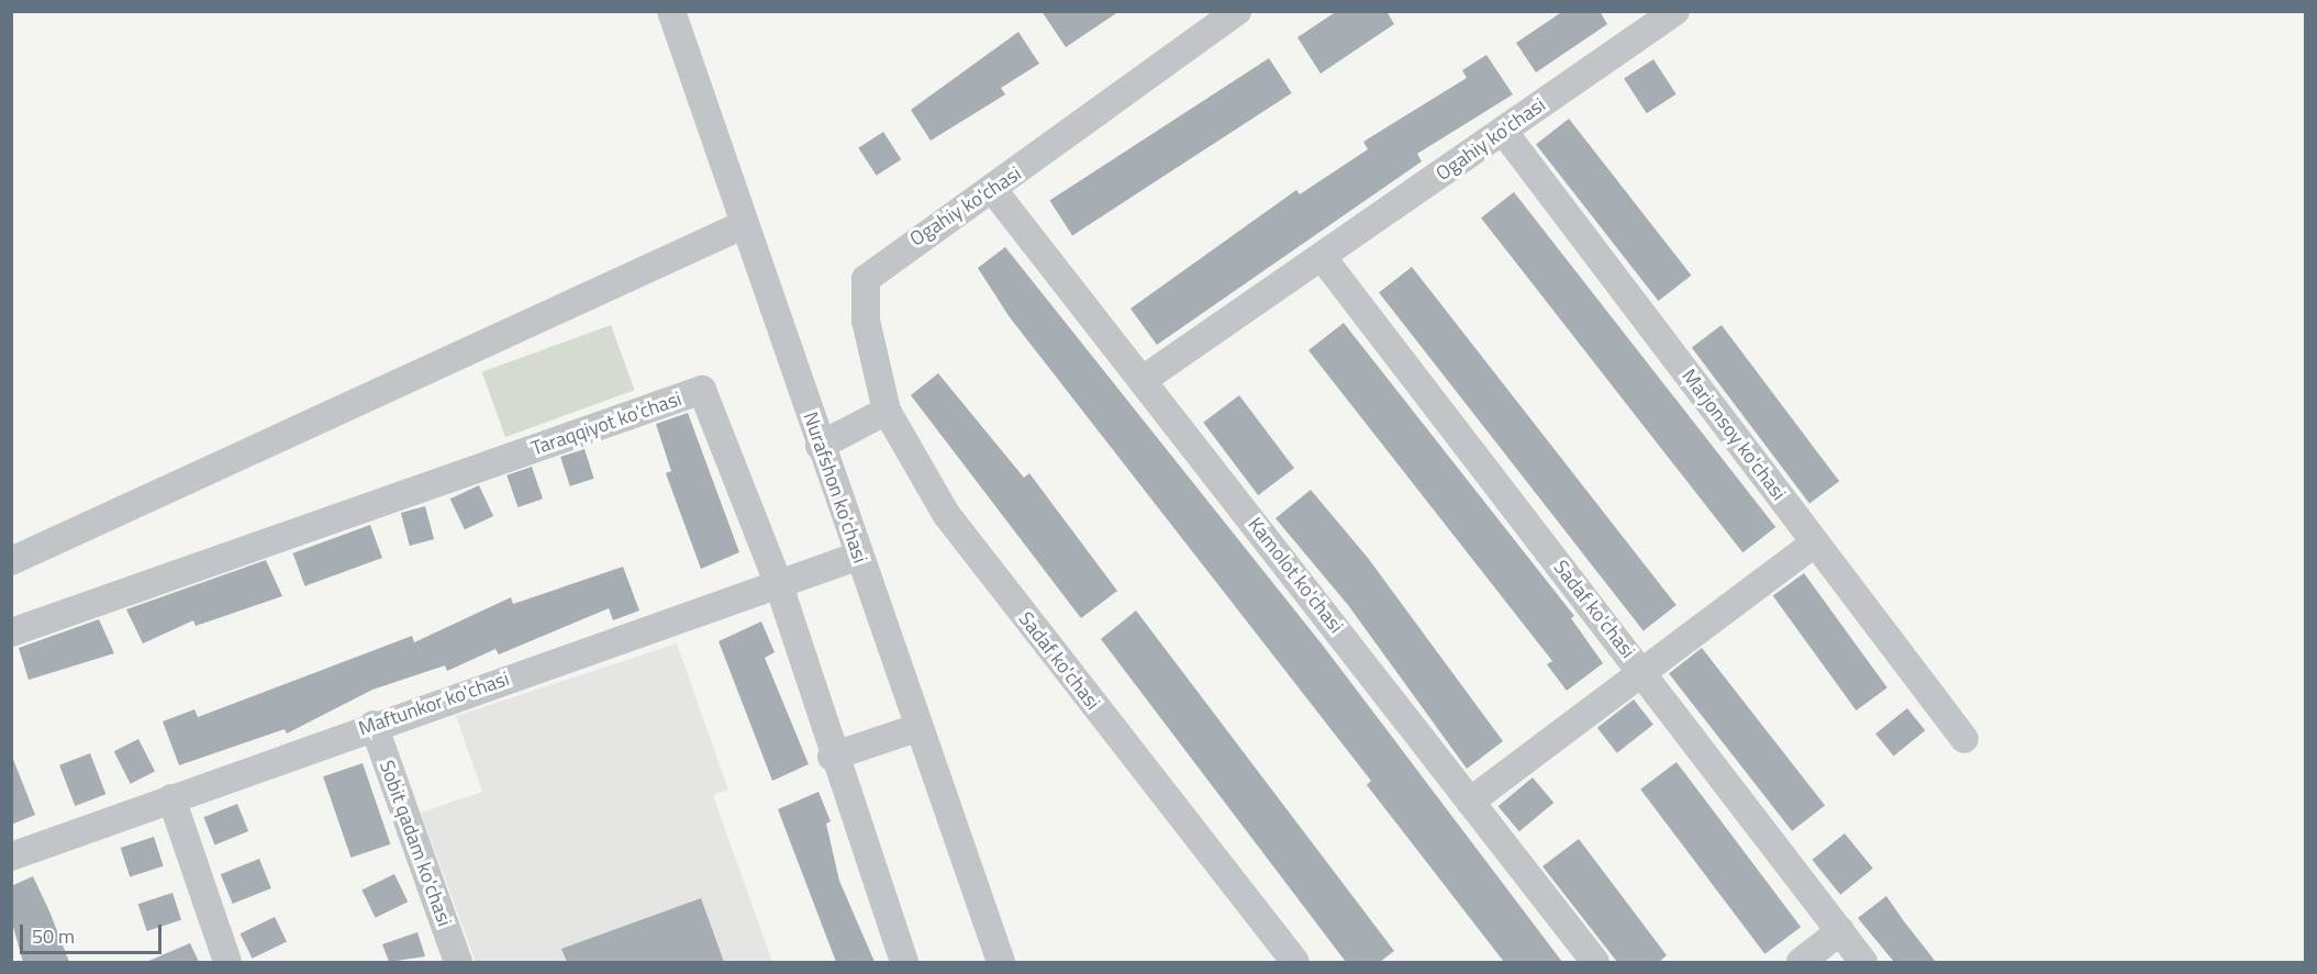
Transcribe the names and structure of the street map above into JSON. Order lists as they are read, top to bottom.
{
  "streets": {
    "street": [
      "Ogahiy ko'chasi",
      "Taraqqiyot ko'chasi",
      "Marjonsoy ko'chasi",
      "Nurafshon ko'chasi",
      "Kamolot ko'chasi",
      "Sadaf ko'chasi",
      "Maftunkor ko'chasi",
      "Sobit qadam ko'chasi"
    ]
  },
  "crossings": [
    ["Ogahiy ko'chasi", "Marjonsoy ko'chasi"],
    ["Ogahiy ko'chasi", "Kamolot ko'chasi"],
    ["Ogahiy ko'chasi", "Sadaf ko'chasi"],
    ["Taraqqiyot ko'chasi", "Maftunkor ko'chasi"],
    ["Nurafshon ko'chasi", "Maftunkor ko'chasi"],
    ["Maftunkor ko'chasi", "Sobit qadam ko'chasi"]
  ],
  "scale_bar": "50 m"
}
